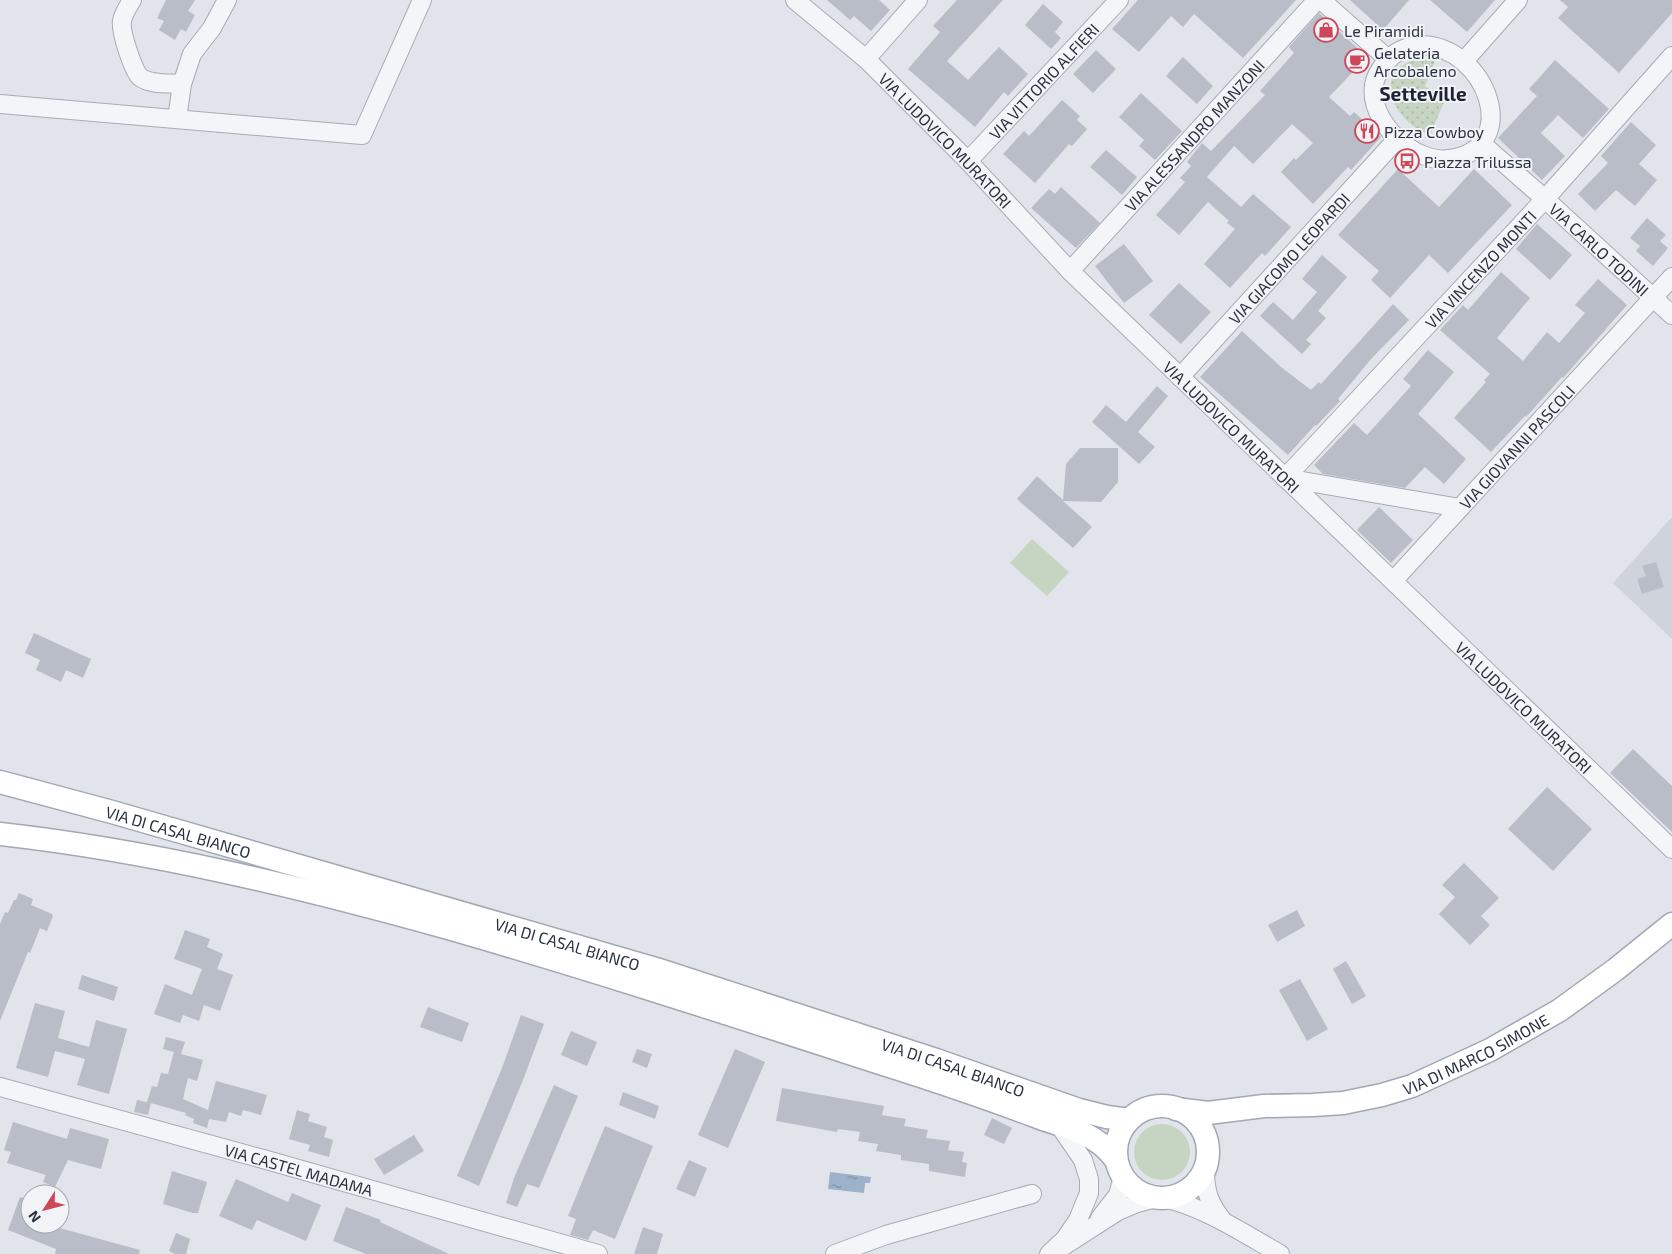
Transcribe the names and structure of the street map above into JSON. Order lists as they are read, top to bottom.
{
  "streets": {
    "main road": ["VIA DI CASAL BIANCO", "VIA DI MARCO SIMONE"],
    "street": [
      "VIA VITTORIO ALFIERI",
      "VIA ALESSANDRO MANZONI",
      "VIA LUDOVICO MURATORI",
      "VIA CARLO TODINI",
      "VIA GIACOMO LEOPARDI",
      "VIA VINCENZO MONTI",
      "VIA GIOVANNI PASCOLI",
      "VIA CASTEL MADAMA"
    ]
  },
  "crossings": [
    ["VIA VITTORIO ALFIERI", "VIA LUDOVICO MURATORI"],
    ["VIA ALESSANDRO MANZONI", "VIA LUDOVICO MURATORI"],
    ["VIA LUDOVICO MURATORI", "VIA GIACOMO LEOPARDI"],
    ["VIA LUDOVICO MURATORI", "VIA VINCENZO MONTI"],
    ["VIA LUDOVICO MURATORI", "VIA GIOVANNI PASCOLI"],
    ["VIA CARLO TODINI", "VIA GIACOMO LEOPARDI"],
    ["VIA CARLO TODINI", "VIA VINCENZO MONTI"],
    ["VIA CARLO TODINI", "VIA GIOVANNI PASCOLI"],
    ["VIA VINCENZO MONTI", "VIA GIOVANNI PASCOLI"],
    ["VIA DI CASAL BIANCO", "VIA DI MARCO SIMONE"]
  ],
  "districts": ["Setteville"],
  "places": {
    "shop": ["Le Piramidi"],
    "cafe": ["Gelateria Arcobaleno"],
    "restaurant": ["Pizza Cowboy"],
    "bus stop": ["Piazza Trilussa"]
  },
  "north": "bottom left"
}
